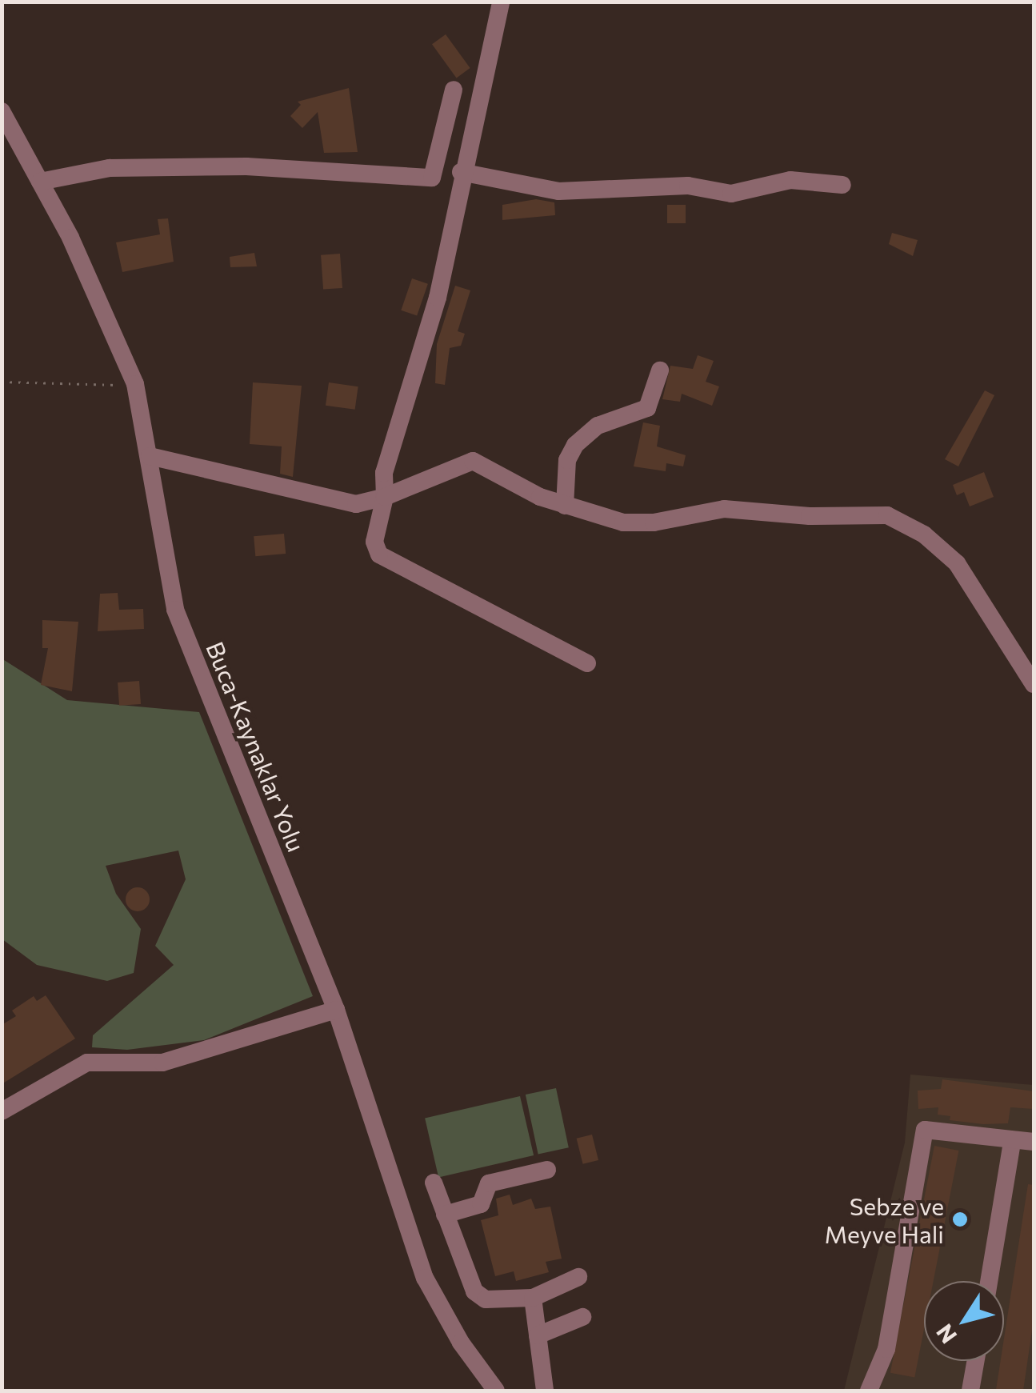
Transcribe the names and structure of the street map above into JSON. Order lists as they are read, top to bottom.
{
  "streets": {
    "street": ["Buca-Kaynaklar Yolu"]
  },
  "places": ["Sebze ve Meyve Hali"],
  "north": "bottom left"
}
